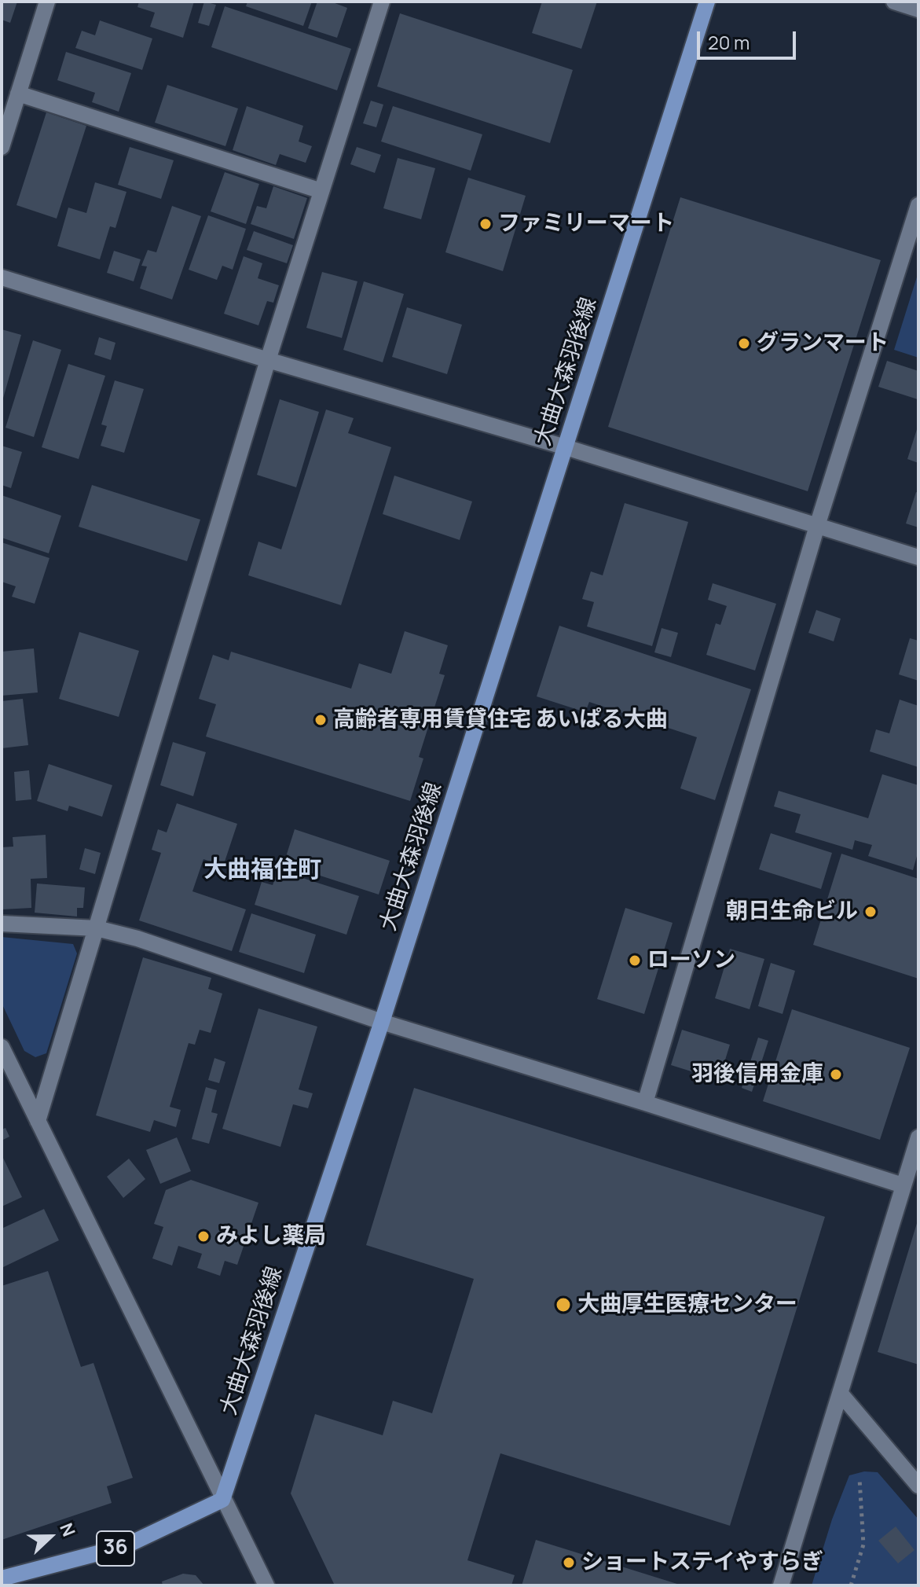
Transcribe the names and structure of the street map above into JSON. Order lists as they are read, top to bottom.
{
  "streets": {
    "main road": ["大曲大森羽後線", "36"]
  },
  "crossings": [
    ["大曲大森羽後線", "36"]
  ],
  "districts": ["大曲福住町"],
  "places": [
    "ファミリーマート",
    "グランマート",
    "高齢者専用賃貸住宅 あいぱる大曲",
    "朝日生命ビル",
    "ローソン",
    "羽後信用金庫",
    "みよし薬局",
    "大曲厚生医療センター",
    "ショートステイやすらぎ"
  ],
  "scale_bar": "20 m",
  "north": "right"
}
